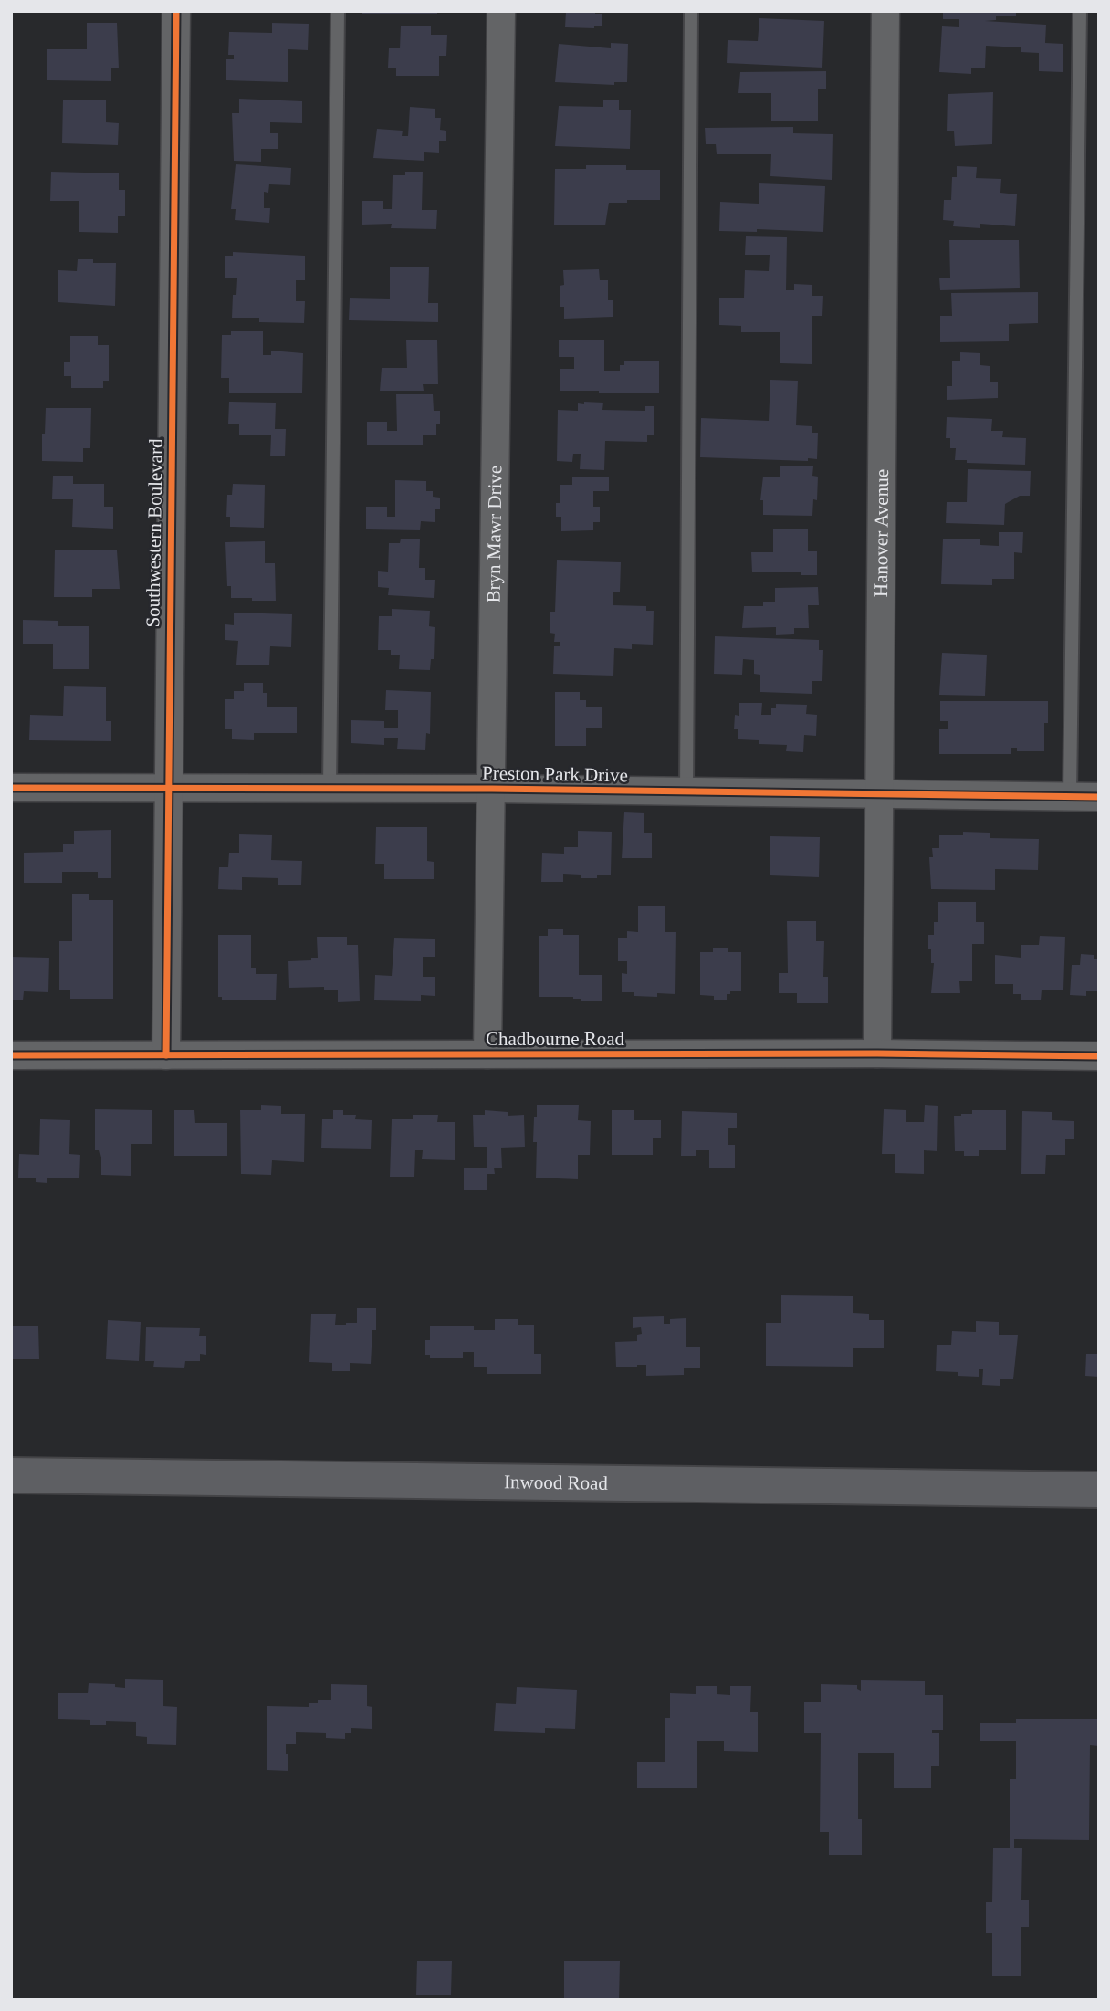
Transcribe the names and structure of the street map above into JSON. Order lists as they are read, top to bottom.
{
  "streets": {
    "main road": ["Inwood Road"],
    "street": [
      "Hanover Avenue",
      "Southwestern Boulevard",
      "Bryn Mawr Drive",
      "Preston Park Drive",
      "Chadbourne Road"
    ]
  },
  "crossings": [
    ["Hanover Avenue", "Preston Park Drive"],
    ["Hanover Avenue", "Chadbourne Road"],
    ["Southwestern Boulevard", "Preston Park Drive"],
    ["Southwestern Boulevard", "Chadbourne Road"],
    ["Bryn Mawr Drive", "Preston Park Drive"],
    ["Bryn Mawr Drive", "Chadbourne Road"]
  ]
}
